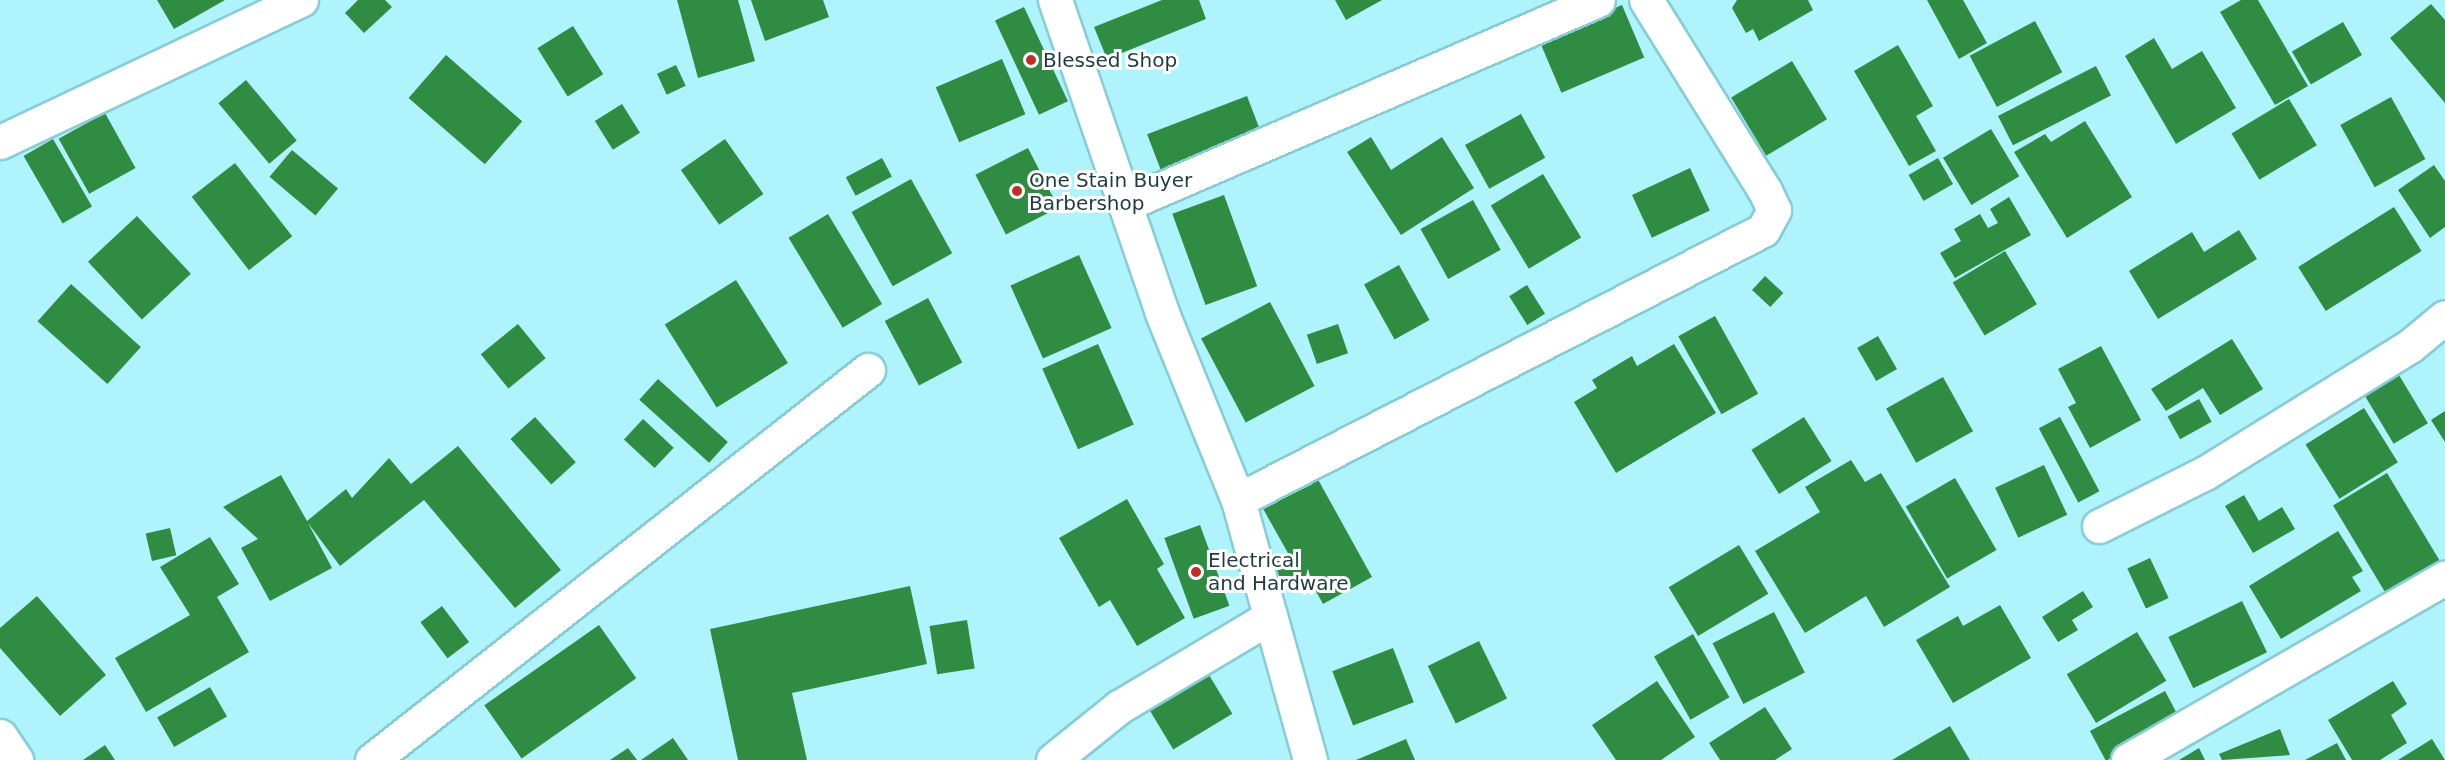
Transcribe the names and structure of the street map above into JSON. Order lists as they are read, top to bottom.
{
  "places": ["Blessed Shop", "One Stain Buyer Barbershop", "Electrical and Hardware"]
}
